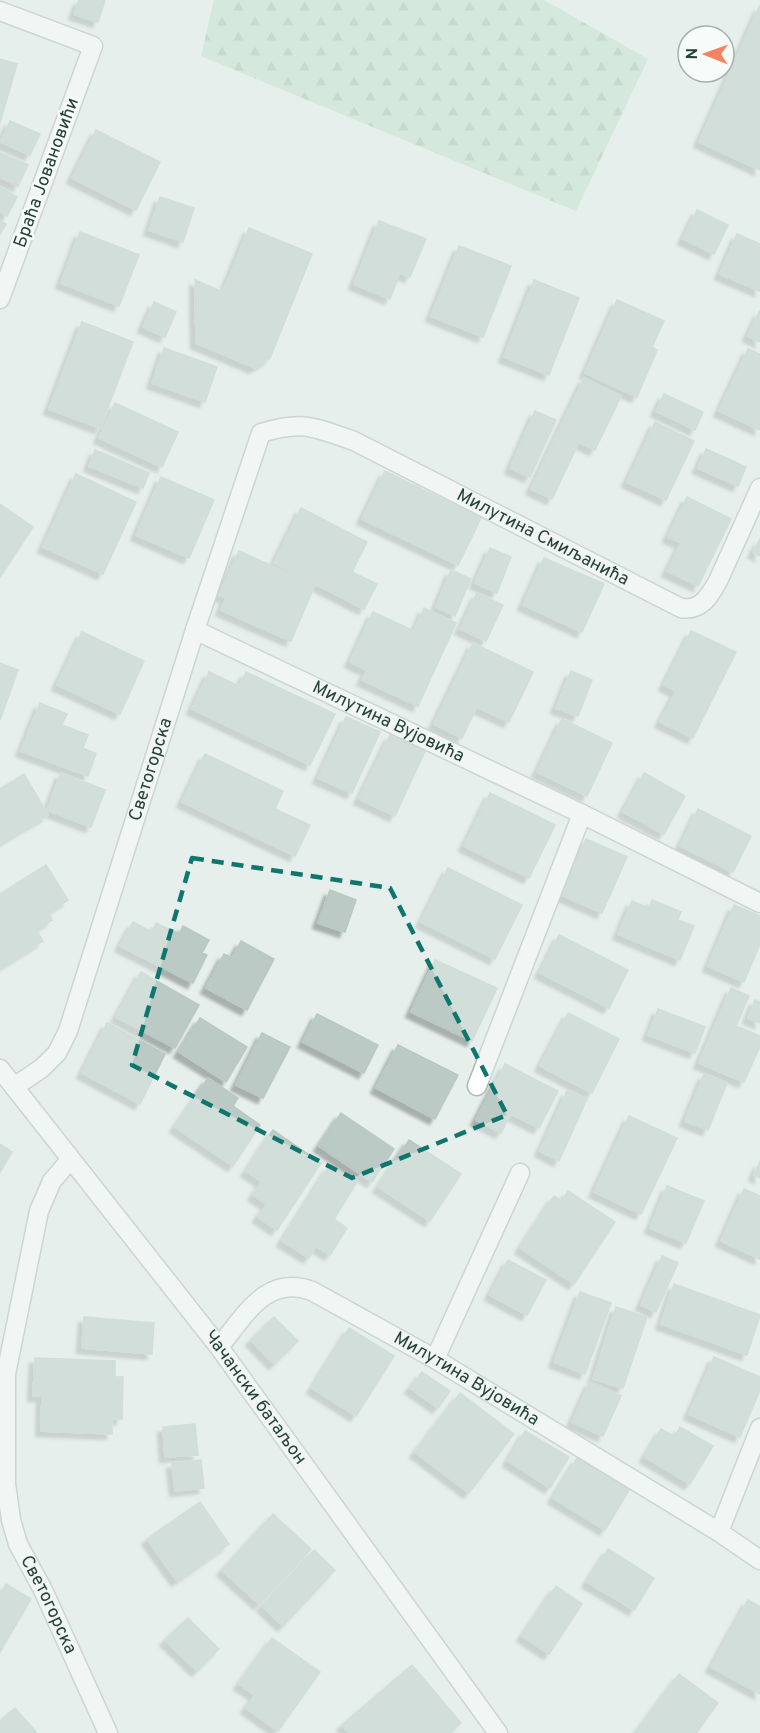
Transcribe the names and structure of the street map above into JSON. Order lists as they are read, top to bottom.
{
  "streets": {
    "street": [
      "Браћа Јовановићи",
      "Милутина Смиљанића",
      "Милутина Вујовића",
      "Светогорска",
      "Чачански батаљон"
    ]
  },
  "crossings": [
    ["Милутина Смиљанића", "Светогорска"],
    ["Милутина Вујовића", "Светогорска"],
    ["Милутина Вујовића", "Чачански батаљон"],
    ["Светогорска", "Чачански батаљон"]
  ],
  "north": "left"
}
